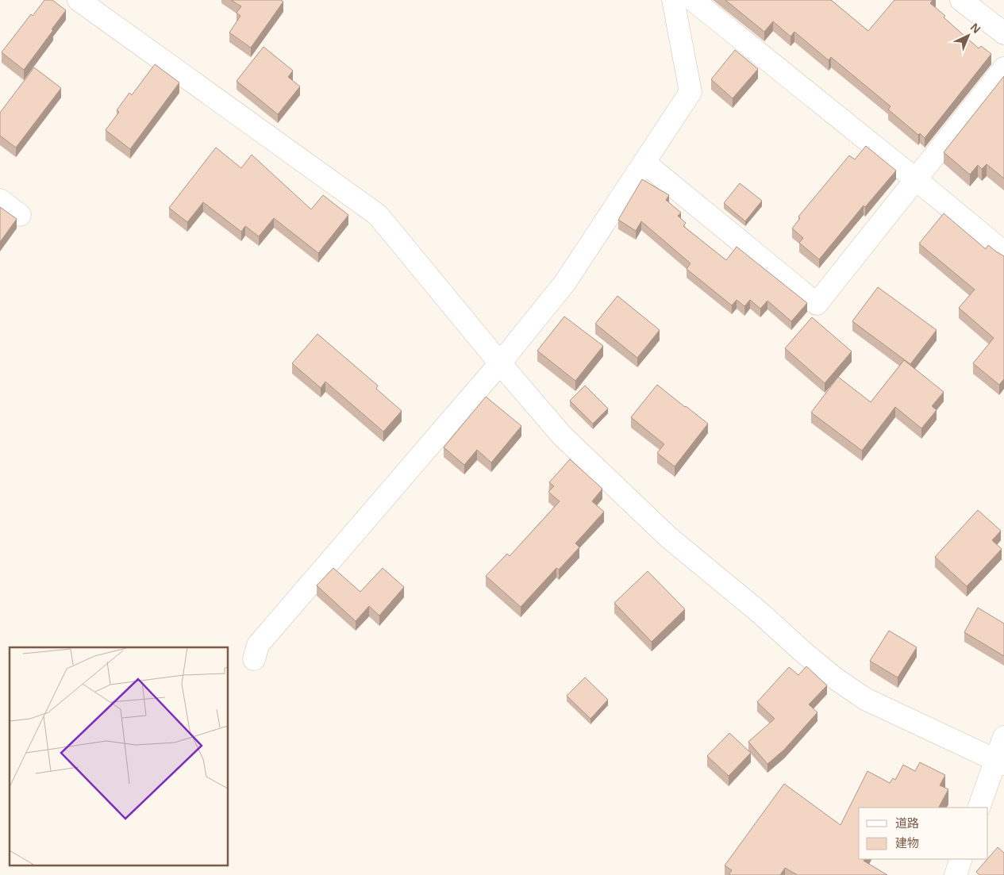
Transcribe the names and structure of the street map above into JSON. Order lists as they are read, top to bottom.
{
  "legend": ["道路", "建物"],
  "north": "top right"
}
